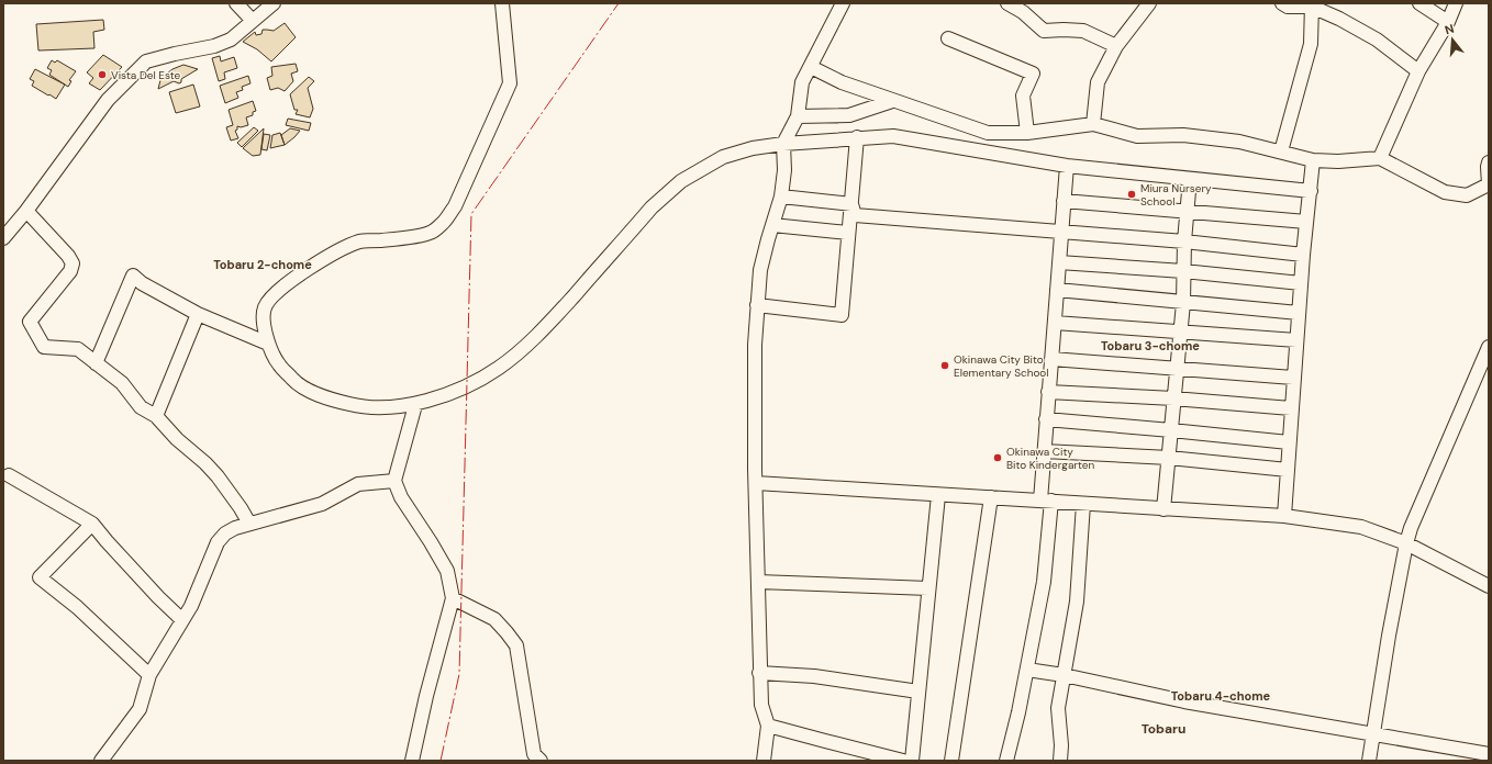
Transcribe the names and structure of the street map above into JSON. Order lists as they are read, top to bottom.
{
  "districts": [
    "Tobaru 2-chome",
    "Tobaru 3-chome",
    "Tobaru 4-chome",
    "Tobaru"
  ],
  "places": [
    "Vista Del Este",
    "Miura Nursery School",
    "Okinawa City Bito Elementary School",
    "Okinawa City Bito Kindergarten"
  ],
  "north": "top"
}
